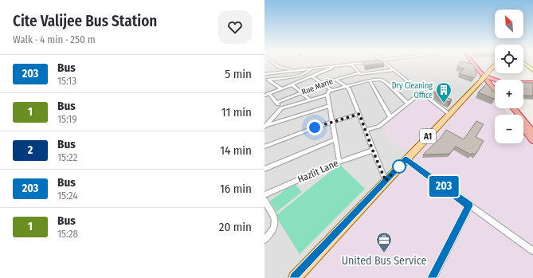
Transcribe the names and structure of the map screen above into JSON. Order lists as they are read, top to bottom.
{
  "streets": {
    "main road": ["A1"],
    "street": ["Rue Marie", "Hazlit Lane"]
  },
  "places": {
    "building": ["Dry Cleaning Office"],
    "office": ["United Bus Service"]
  },
  "lines": ["bus line 203"],
  "north": "top left",
  "page": {
    "heading": ["Cite Valijee Bus Station", "Walk · 4 min · 250 m"],
    "on_map": "203",
    "map_buttons": ["+", "−"],
    "list": [
      {
        "mark": "203",
        "name": "Bus",
        "note": "15:13",
        "value": "5 min"
      },
      {
        "mark": "1",
        "name": "Bus",
        "note": "15:19",
        "value": "11 min"
      },
      {
        "mark": "2",
        "name": "Bus",
        "note": "15:22",
        "value": "14 min"
      },
      {
        "mark": "203",
        "name": "Bus",
        "note": "15:24",
        "value": "16 min"
      },
      {
        "mark": "1",
        "name": "Bus",
        "note": "15:28",
        "value": "20 min"
      }
    ]
  }
}
